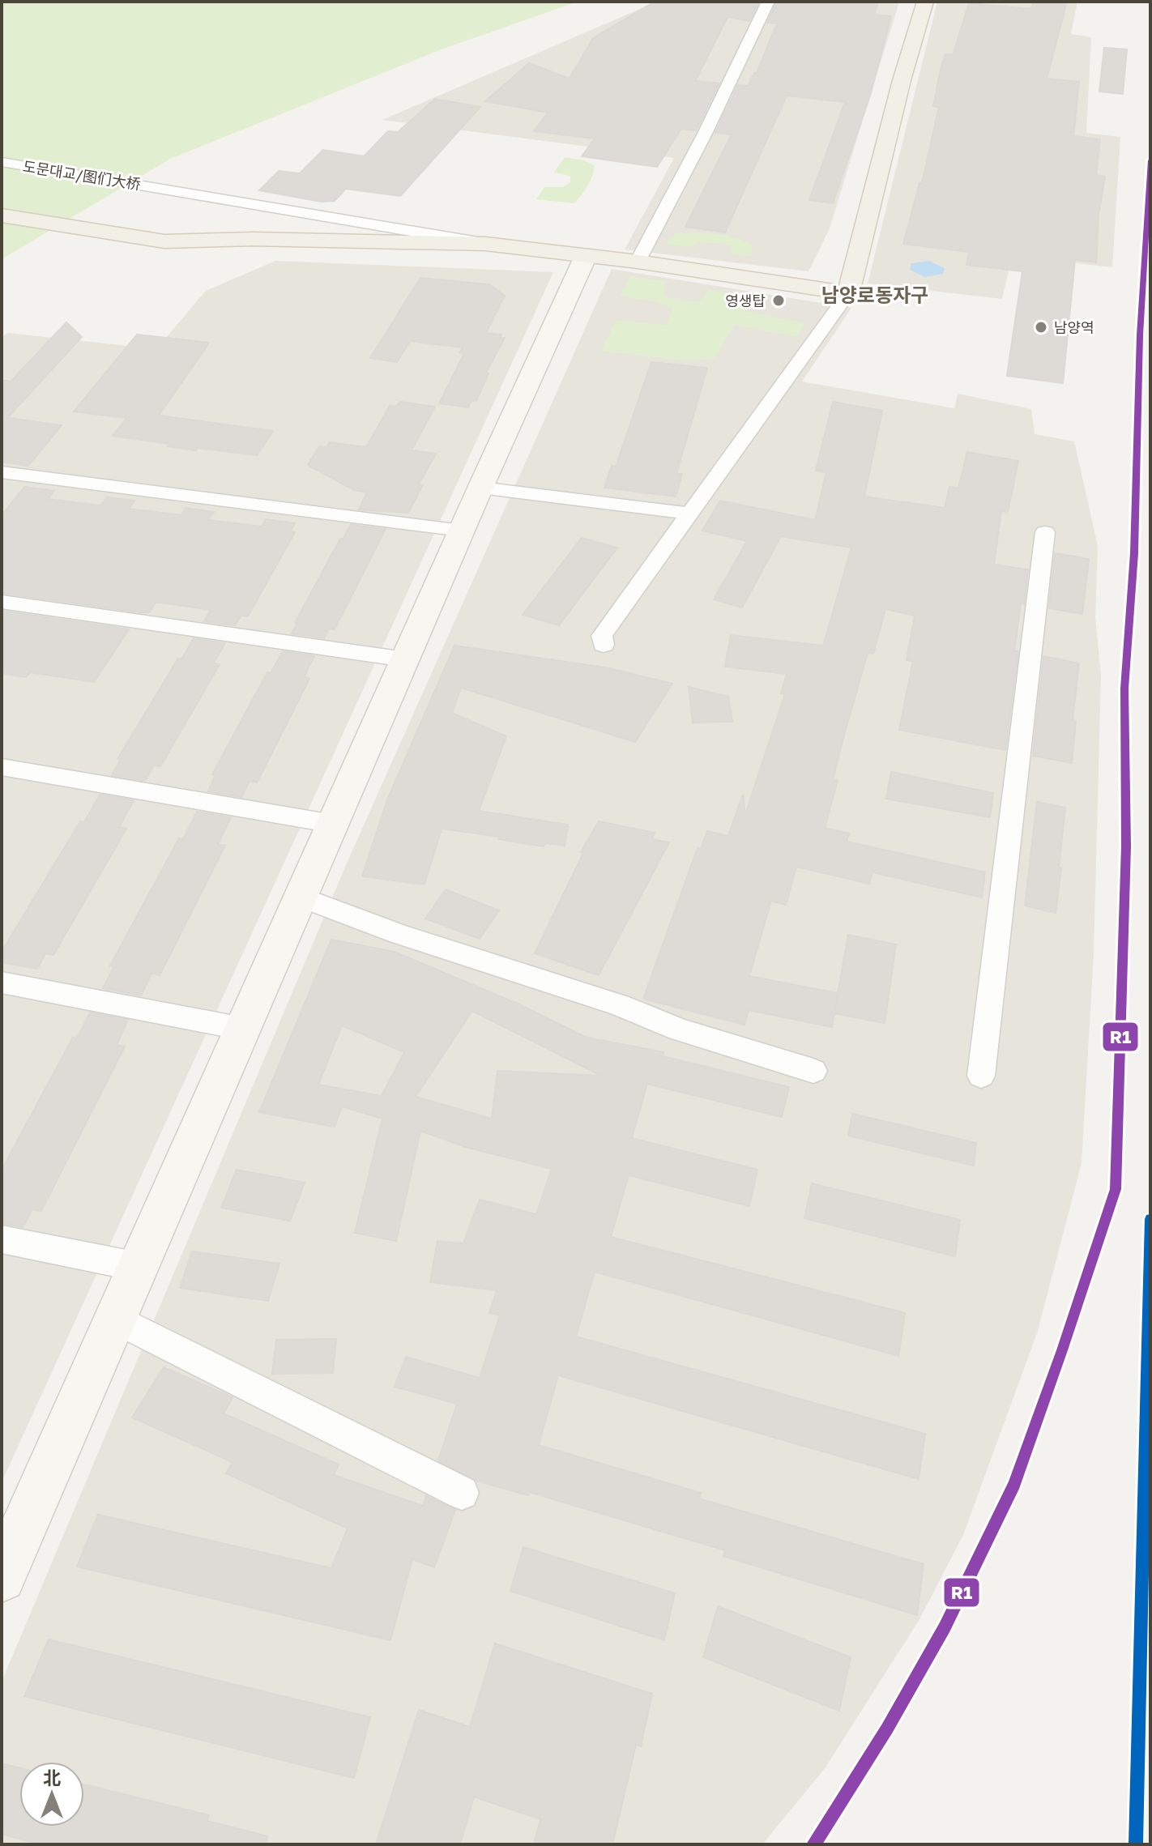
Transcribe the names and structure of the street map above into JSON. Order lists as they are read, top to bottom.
{
  "streets": {
    "street": ["도문대교/图们大桥"]
  },
  "districts": ["남양로동자구"],
  "places": ["영생탑", "남양역"],
  "lines": ["transit line R1"],
  "north": "top"
}
